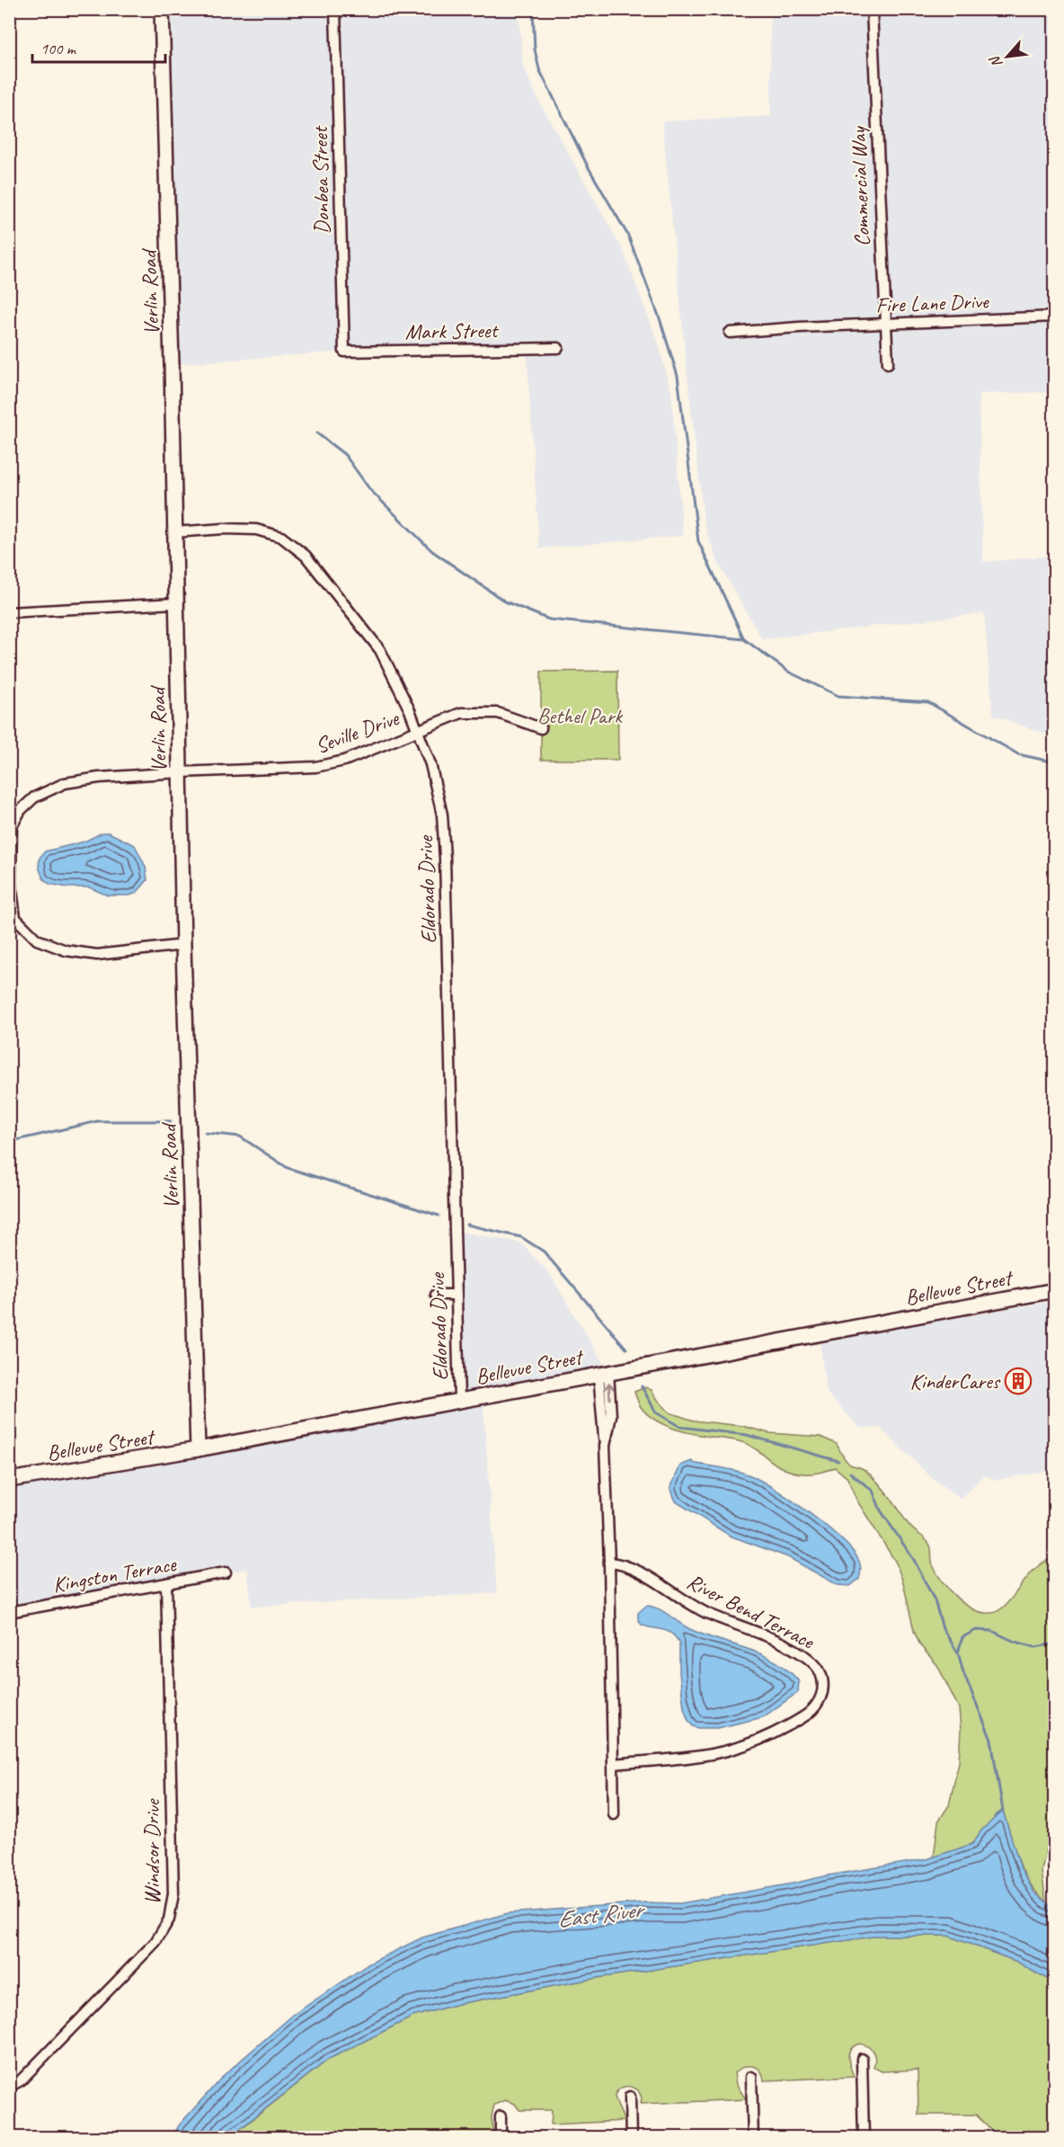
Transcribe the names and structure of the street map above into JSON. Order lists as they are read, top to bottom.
{
  "streets": {
    "street": [
      "Donbea Street",
      "Commercial Way",
      "Verlin Road",
      "Fire Lane Drive",
      "Mark Street",
      "Seville Drive",
      "Eldorado Drive",
      "Bellevue Street",
      "Kingston Terrace",
      "River Bend Terrace",
      "Windsor Drive"
    ]
  },
  "crossings": [
    ["Donbea Street", "Mark Street"],
    ["Commercial Way", "Fire Lane Drive"],
    ["Verlin Road", "Seville Drive"],
    ["Verlin Road", "Eldorado Drive"],
    ["Verlin Road", "Bellevue Street"],
    ["Seville Drive", "Eldorado Drive"],
    ["Eldorado Drive", "Bellevue Street"],
    ["Kingston Terrace", "Windsor Drive"]
  ],
  "water": ["East River"],
  "parks": ["Bethel Park"],
  "places": {
    "building": ["KinderCares"]
  },
  "scale_bar": "100 m",
  "north": "bottom left"
}
